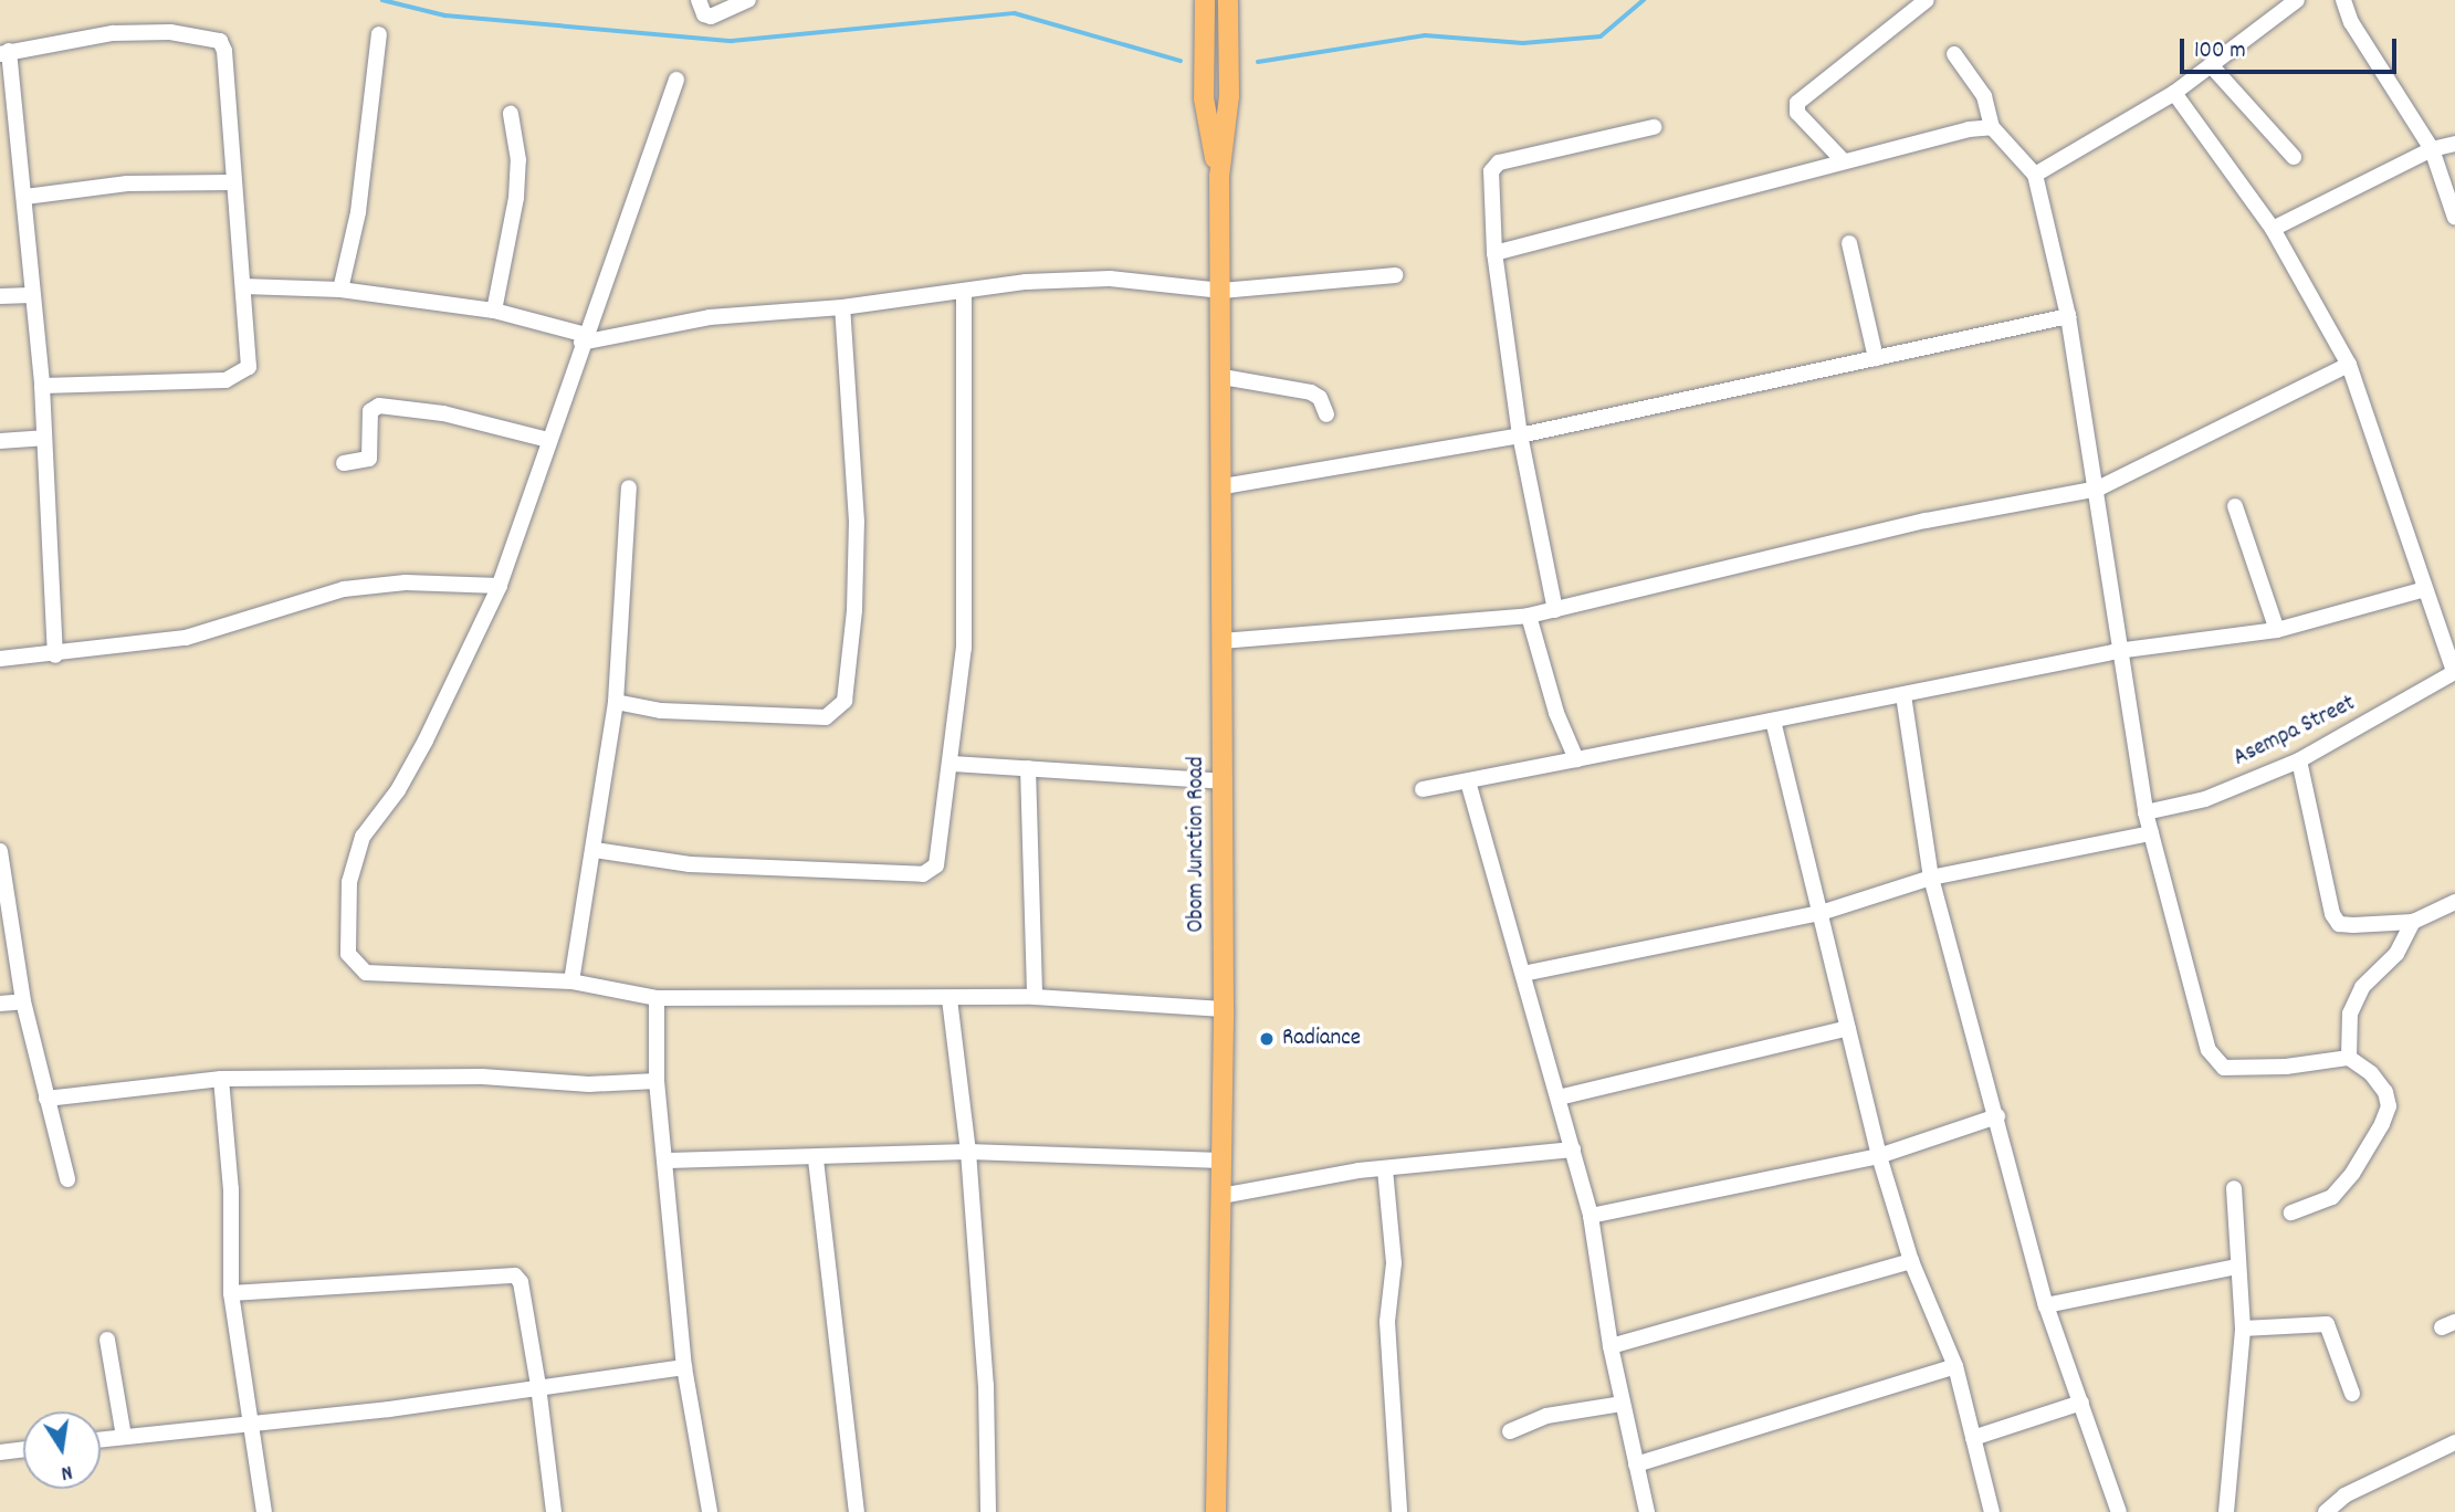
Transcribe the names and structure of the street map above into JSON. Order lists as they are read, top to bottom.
{
  "streets": {
    "main road": ["Obom Junction Road"],
    "street": ["Asempa Street"]
  },
  "places": ["Radiance"],
  "scale_bar": "100 m",
  "north": "bottom"
}
